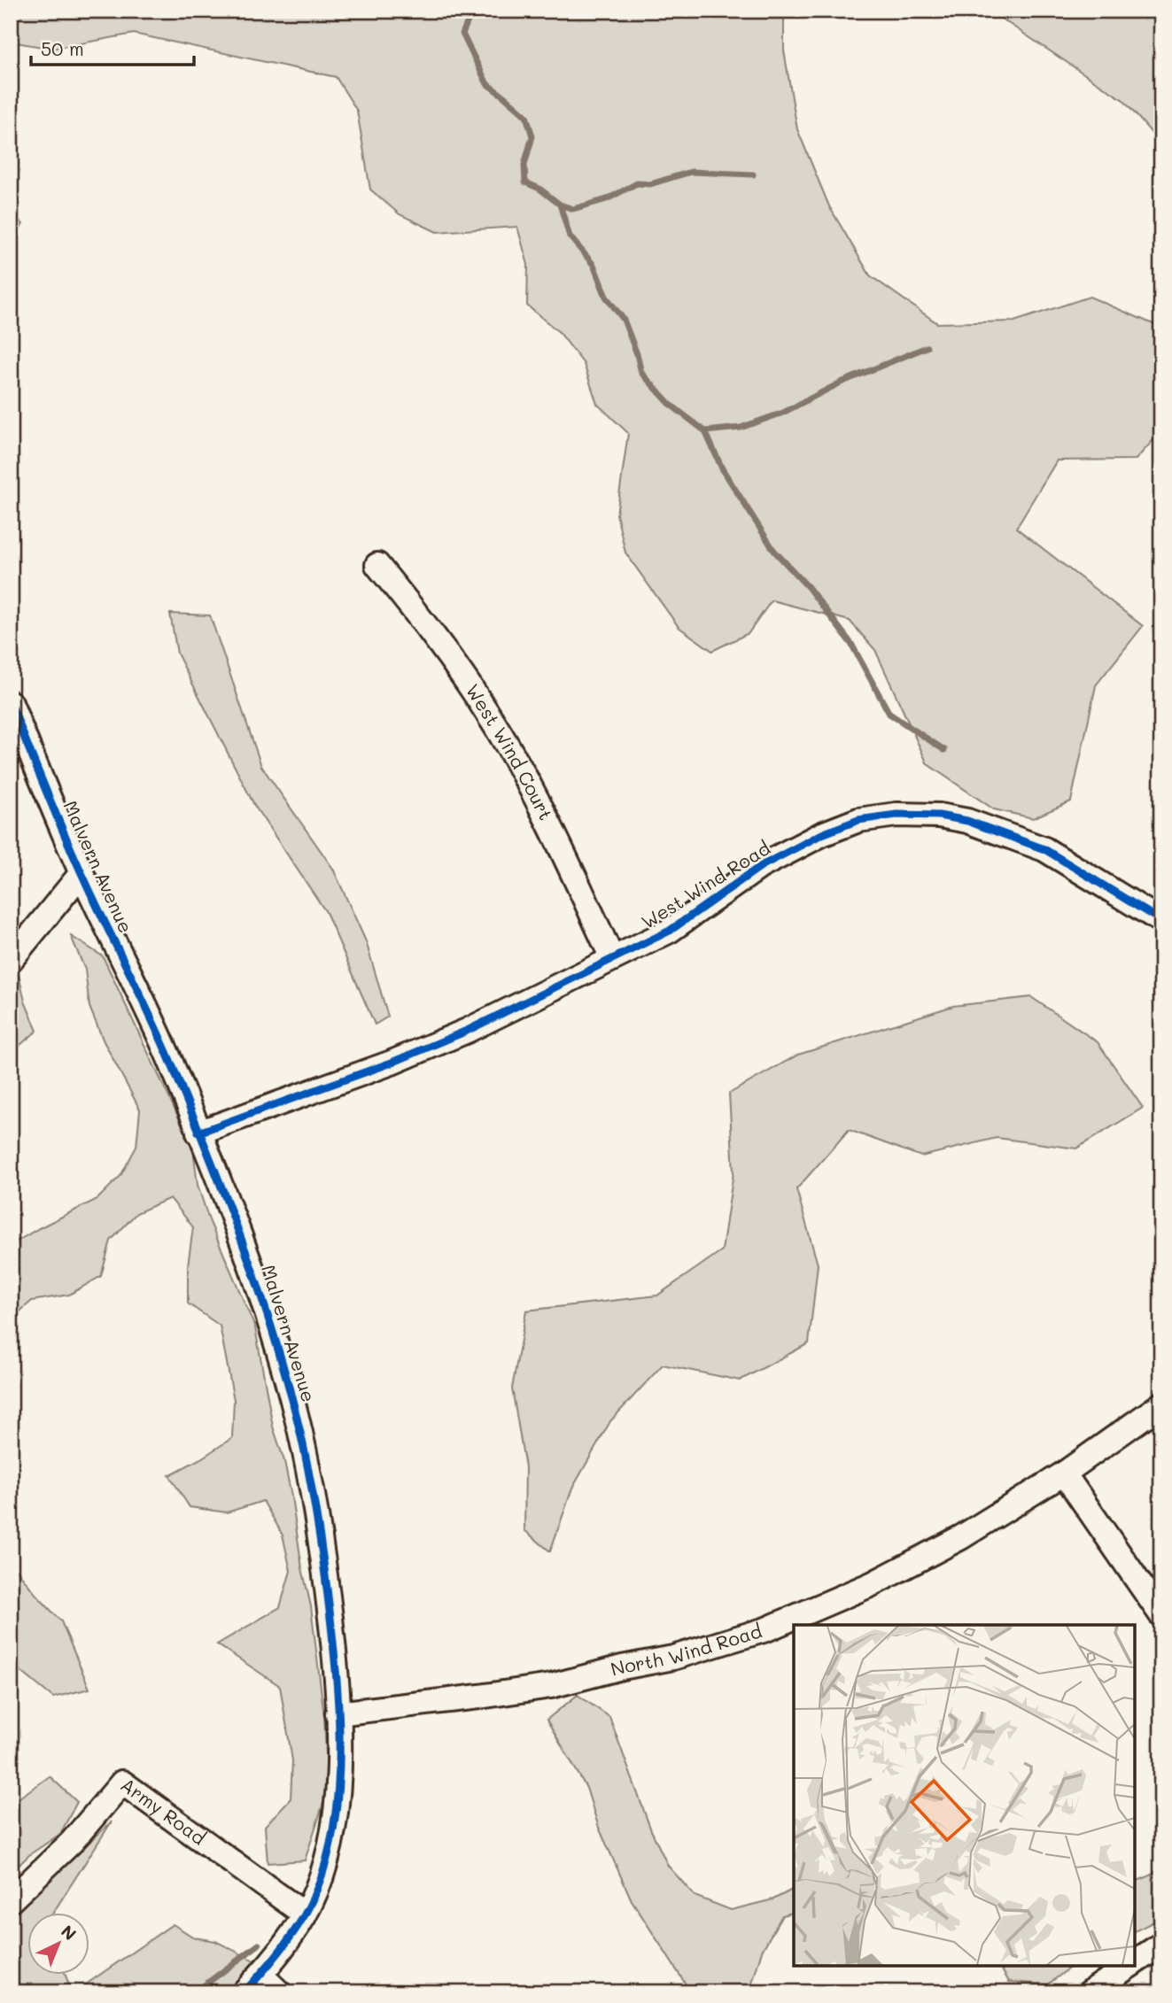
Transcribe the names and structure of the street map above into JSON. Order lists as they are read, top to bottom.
{
  "streets": {
    "street": [
      "West Wind Court",
      "Malvern Avenue",
      "West Wind Road",
      "North Wind Road",
      "Army Road"
    ]
  },
  "crossings": [
    ["West Wind Court", "West Wind Road"],
    ["Malvern Avenue", "West Wind Road"],
    ["Malvern Avenue", "North Wind Road"],
    ["Malvern Avenue", "Army Road"]
  ],
  "scale_bar": "50 m",
  "north": "top right"
}
